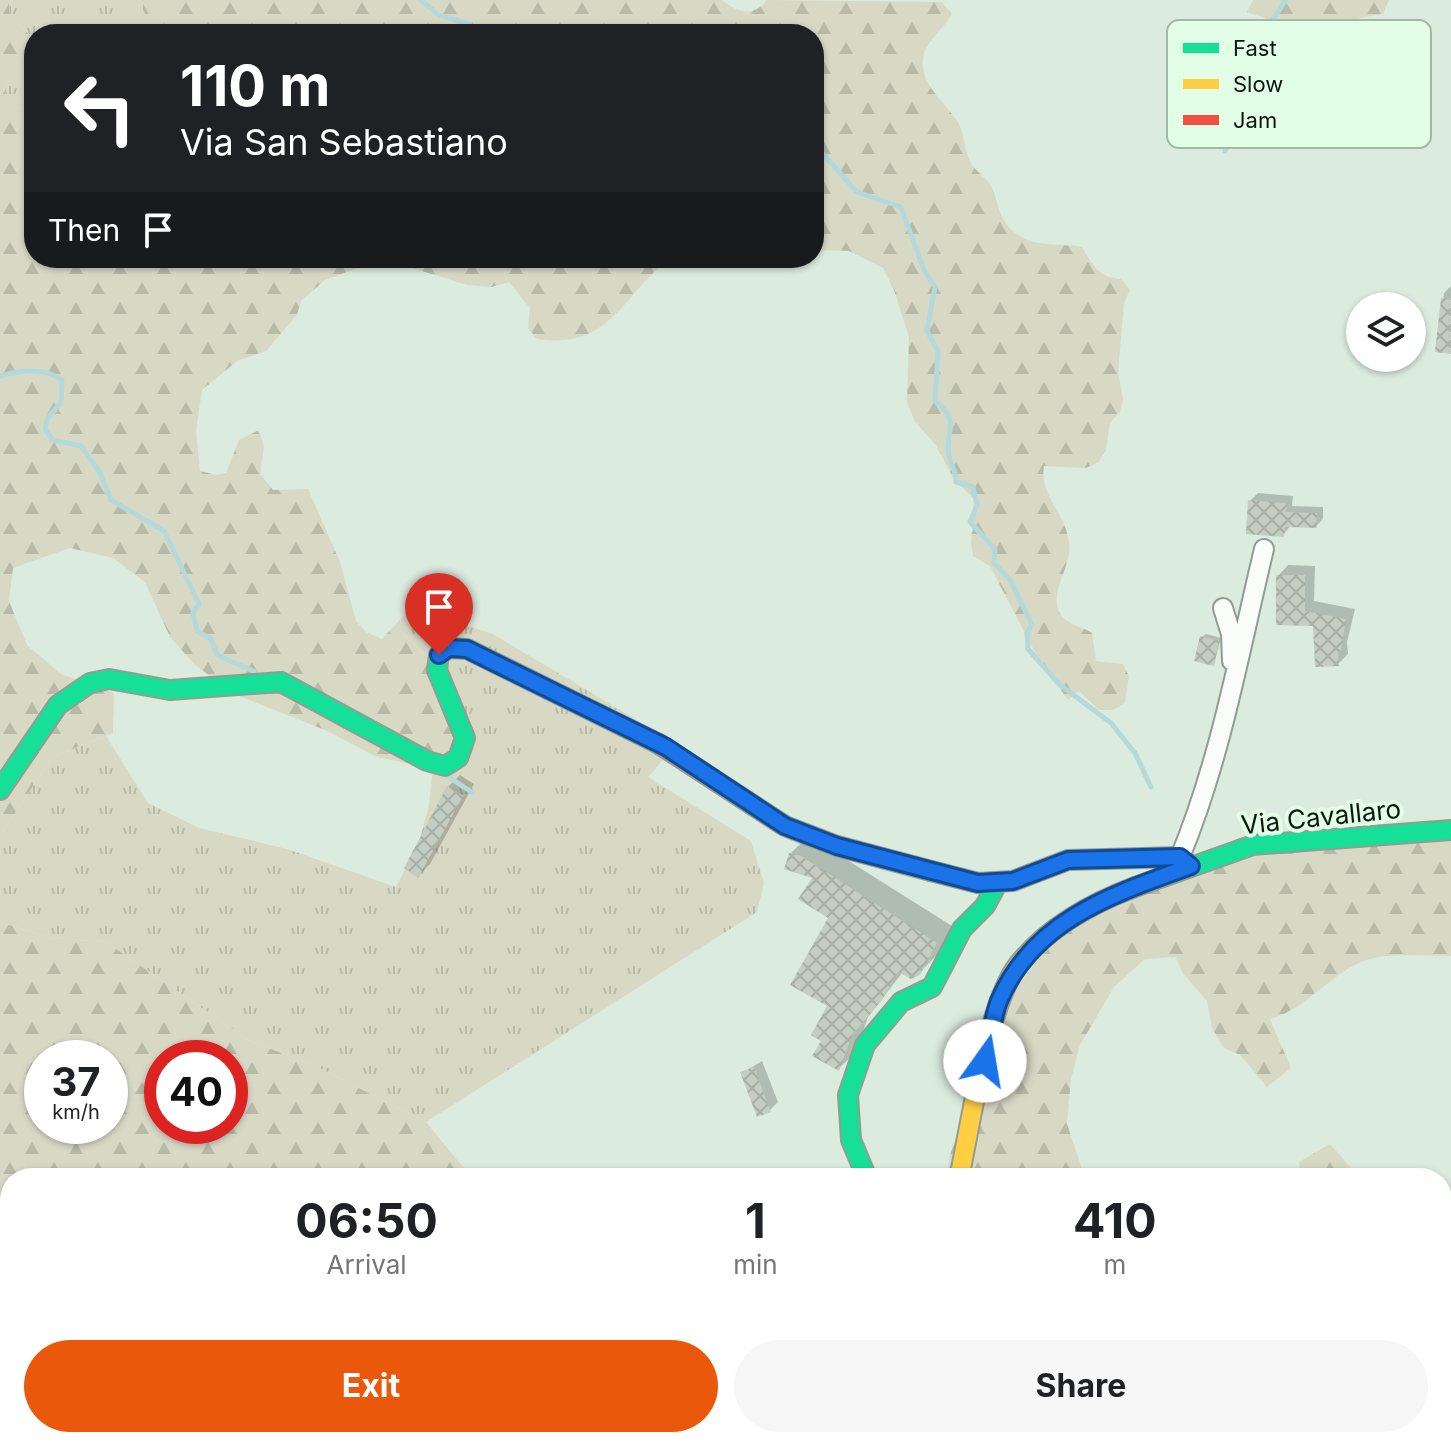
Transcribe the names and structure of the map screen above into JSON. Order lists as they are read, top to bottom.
{
  "streets": {
    "street": ["Via Cavallaro"]
  },
  "legend": ["Fast", "Slow", "Jam"],
  "page": {
    "turn": ["110 m", "Via San Sebastiano"],
    "then": "Then",
    "speed": "37 km/h",
    "limit": "40",
    "eta": [
      "06:50",
      "Arrival",
      "1",
      "min",
      "410",
      "m"
    ],
    "buttons": ["Exit", "Share"]
  }
}
